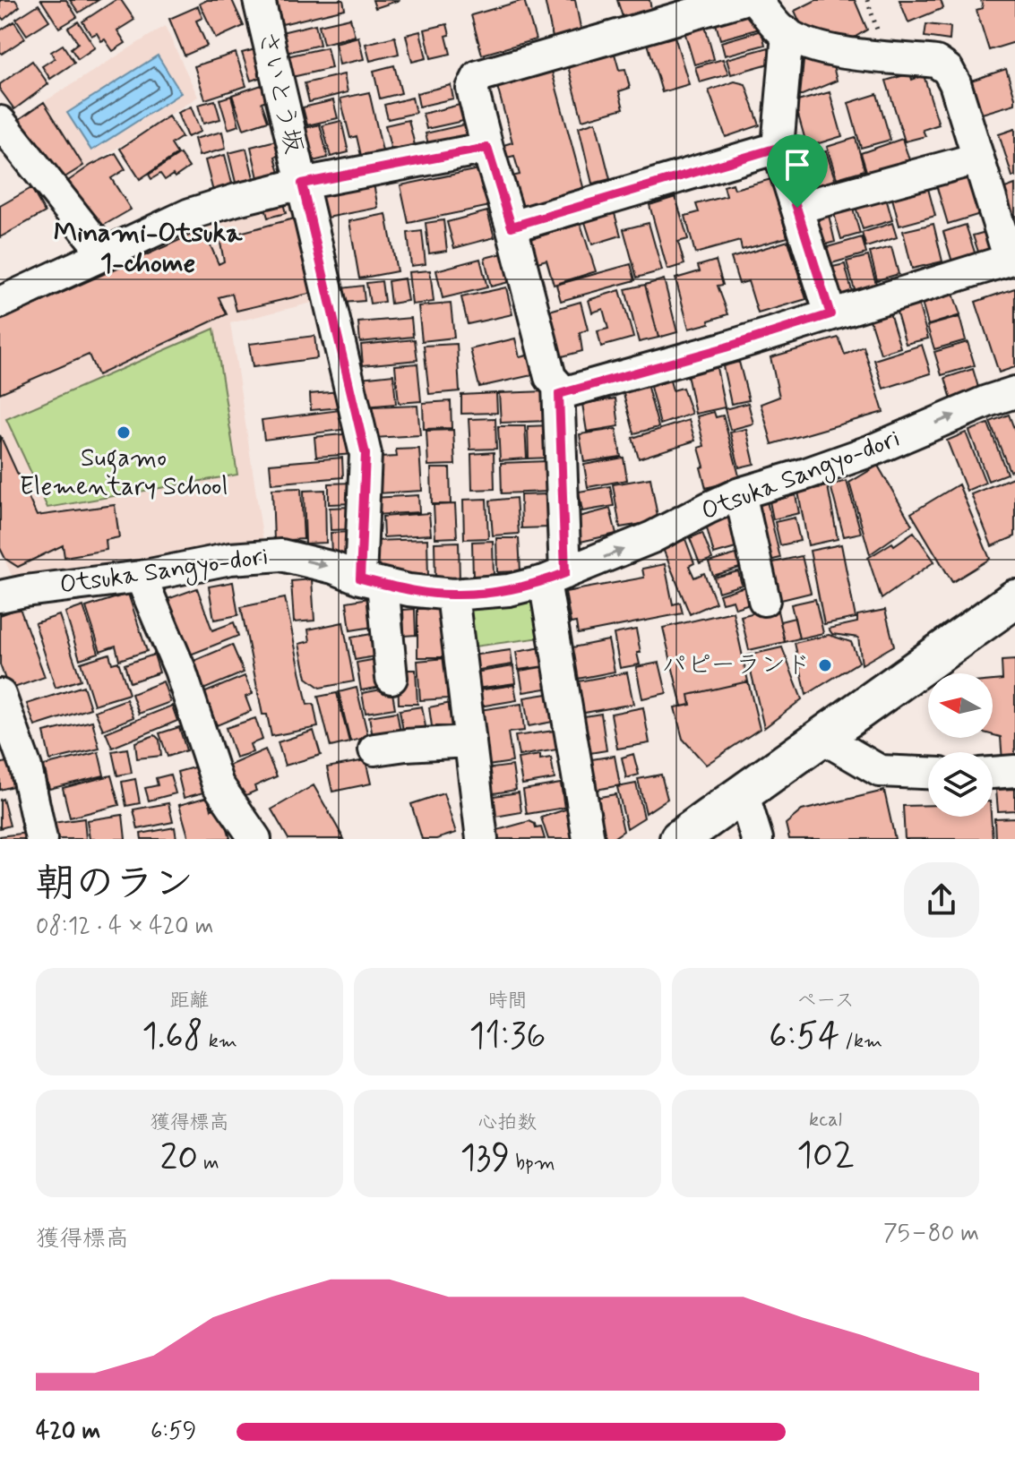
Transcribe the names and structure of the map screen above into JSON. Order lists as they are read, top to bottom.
{
  "streets": {
    "street": ["さいとう坂", "Otsuka Sangyo-dori"]
  },
  "crossings": [
    ["さいとう坂", "Otsuka Sangyo-dori"]
  ],
  "districts": ["Minami-Otsuka 1-chome"],
  "places": ["Sugamo Elementary School", "パピーランド"],
  "north": "left",
  "page": {
    "heading": ["朝のラン", "08:12 · 4 × 420 m"],
    "stats": [
      ["距離", "1.68 km"],
      ["時間", "11:36"],
      ["ペース", "6:54 /km"],
      ["獲得標高", "20 m"],
      ["心拍数", "139 bpm"],
      ["kcal", "102"]
    ],
    "chart": ["獲得標高", "75–80 m"],
    "list": [
      {
        "name": "420 m",
        "note": "6:59"
      }
    ]
  }
}
